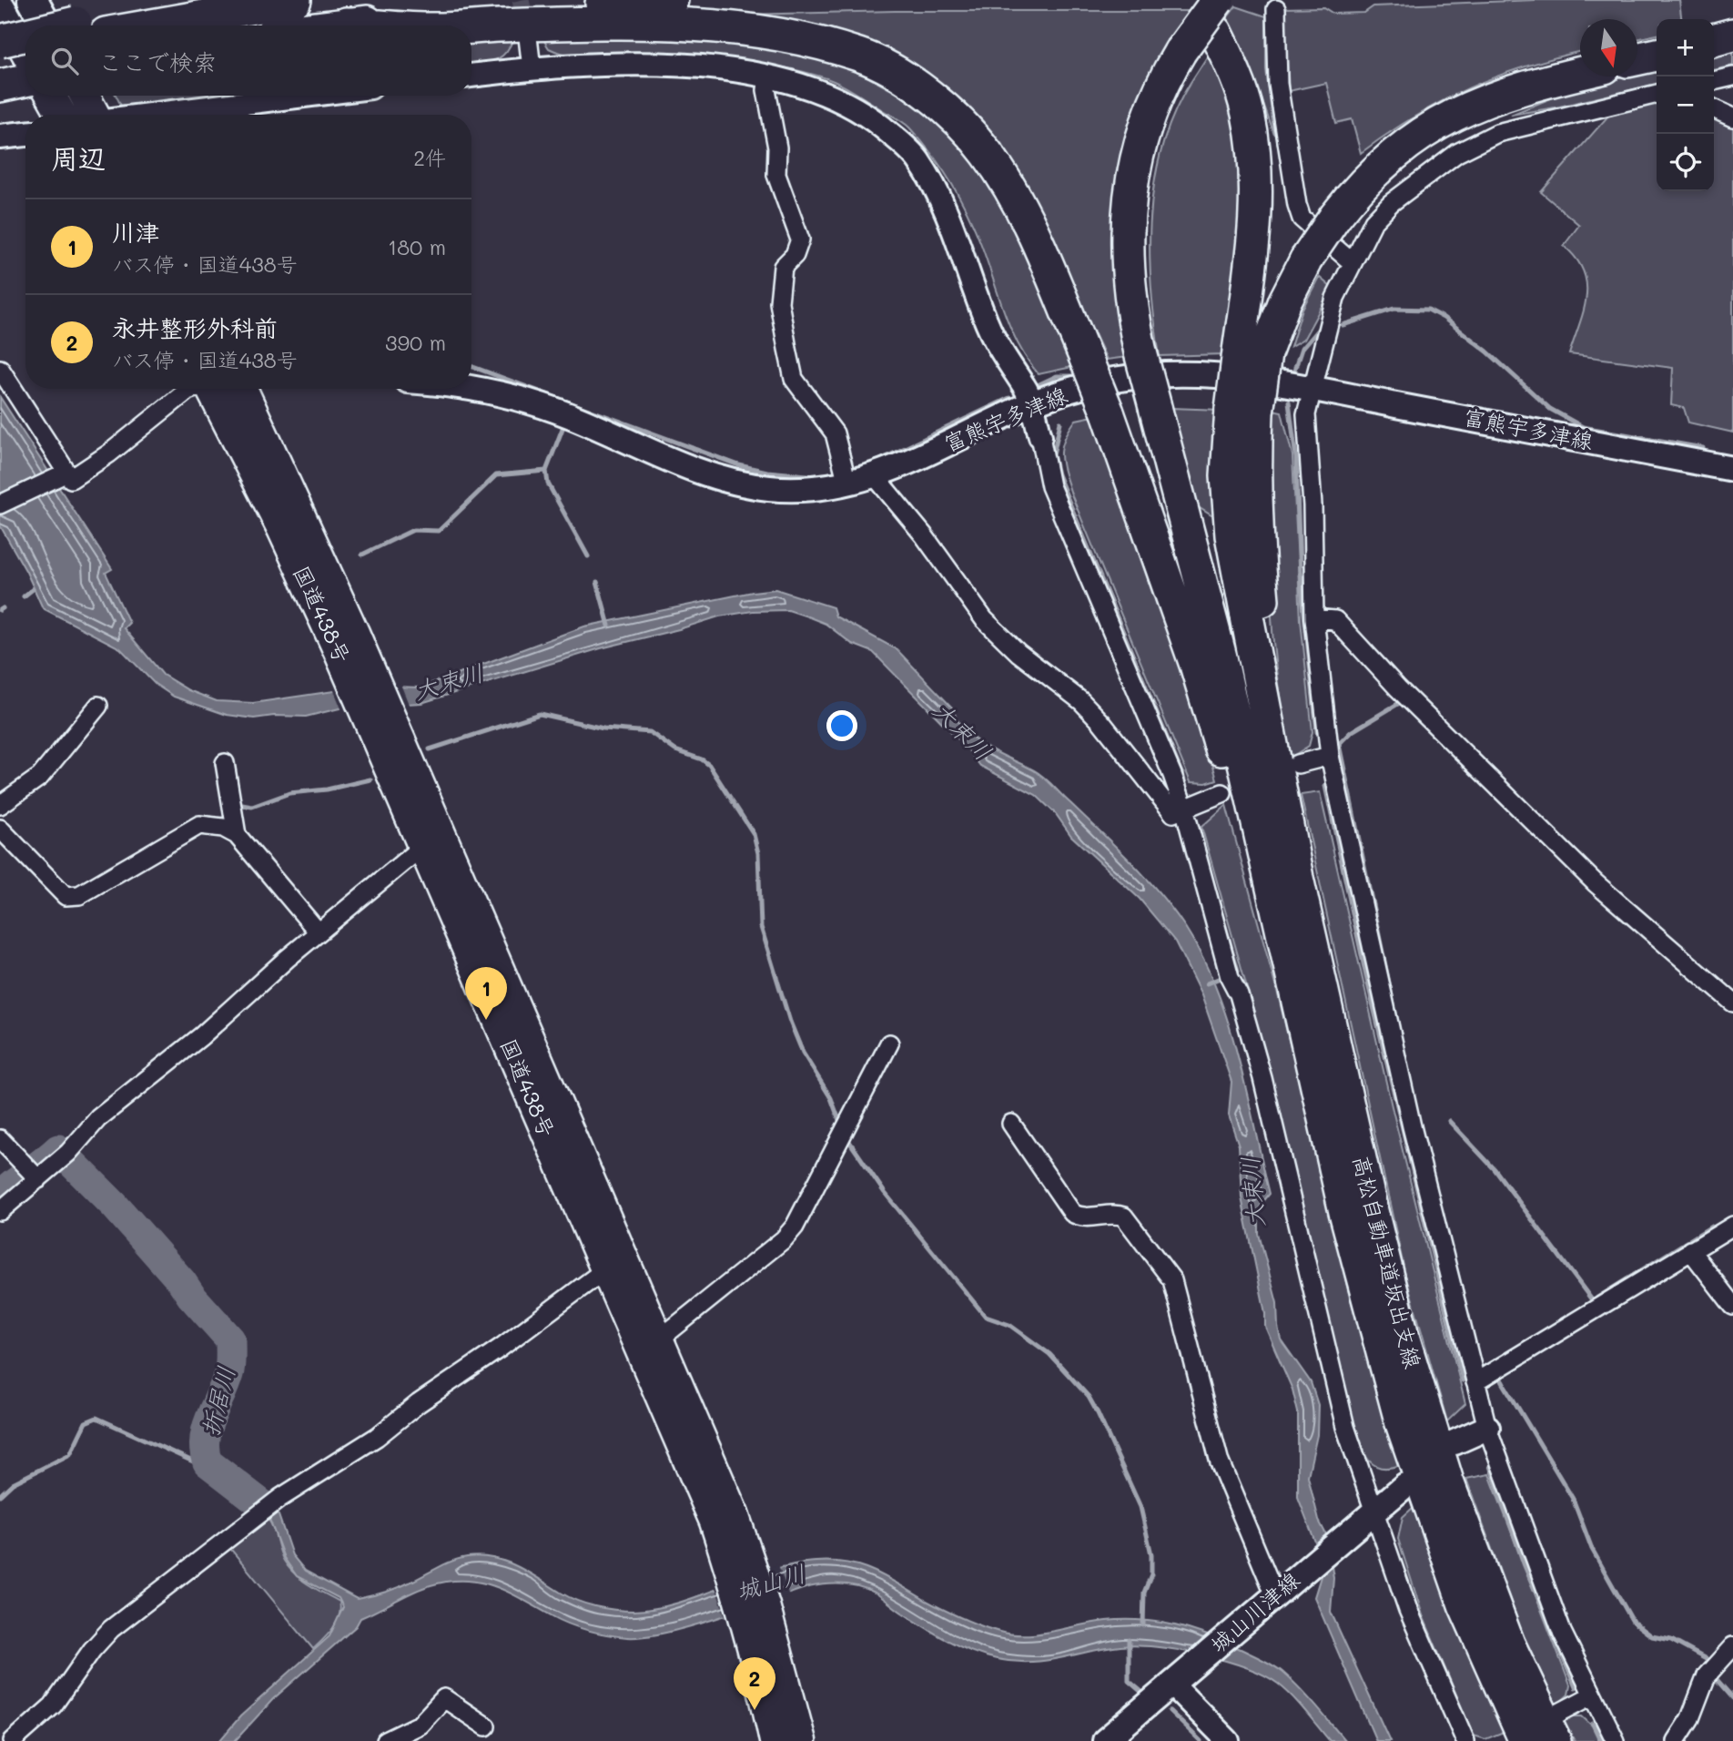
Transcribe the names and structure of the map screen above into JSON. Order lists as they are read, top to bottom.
{
  "streets": {
    "highway": ["国道438号", "高松自動車道坂出支線"],
    "main road": ["富熊宇多津線", "城山川津線"]
  },
  "water": ["大束川", "折居川", "城山川"],
  "north": "bottom",
  "page": {
    "map_buttons": ["+", "−"],
    "search": "ここで検索",
    "heading": ["周辺", "2件"],
    "list": [
      {
        "mark": "1",
        "name": "川津",
        "note": "バス停 · 国道438号",
        "value": "180 m"
      },
      {
        "mark": "2",
        "name": "永井整形外科前",
        "note": "バス停 · 国道438号",
        "value": "390 m"
      }
    ],
    "pins": ["1", "2"]
  }
}
